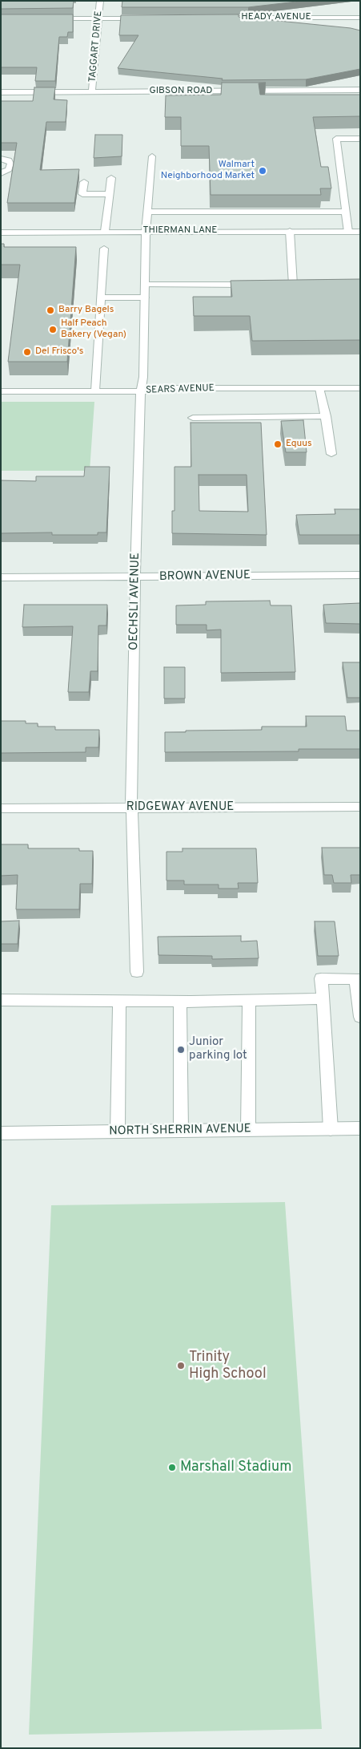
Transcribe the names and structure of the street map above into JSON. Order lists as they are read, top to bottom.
{
  "streets": {
    "street": [
      "HEADY AVENUE",
      "TAGGART DRIVE",
      "GIBSON ROAD",
      "THIERMAN LANE",
      "SEARS AVENUE",
      "BROWN AVENUE",
      "OECHSLI AVENUE",
      "RIDGEWAY AVENUE",
      "NORTH SHERRIN AVENUE"
    ]
  },
  "crossings": [
    ["TAGGART DRIVE", "GIBSON ROAD"],
    ["THIERMAN LANE", "OECHSLI AVENUE"],
    ["SEARS AVENUE", "OECHSLI AVENUE"],
    ["BROWN AVENUE", "OECHSLI AVENUE"],
    ["OECHSLI AVENUE", "RIDGEWAY AVENUE"]
  ],
  "places": [
    "Walmart Neighborhood Market",
    "Barry Bagels",
    "Half Peach Bakery (Vegan)",
    "Del Frisco's",
    "Equus",
    "Junior parking lot",
    "Trinity High School",
    "Marshall Stadium"
  ]
}
